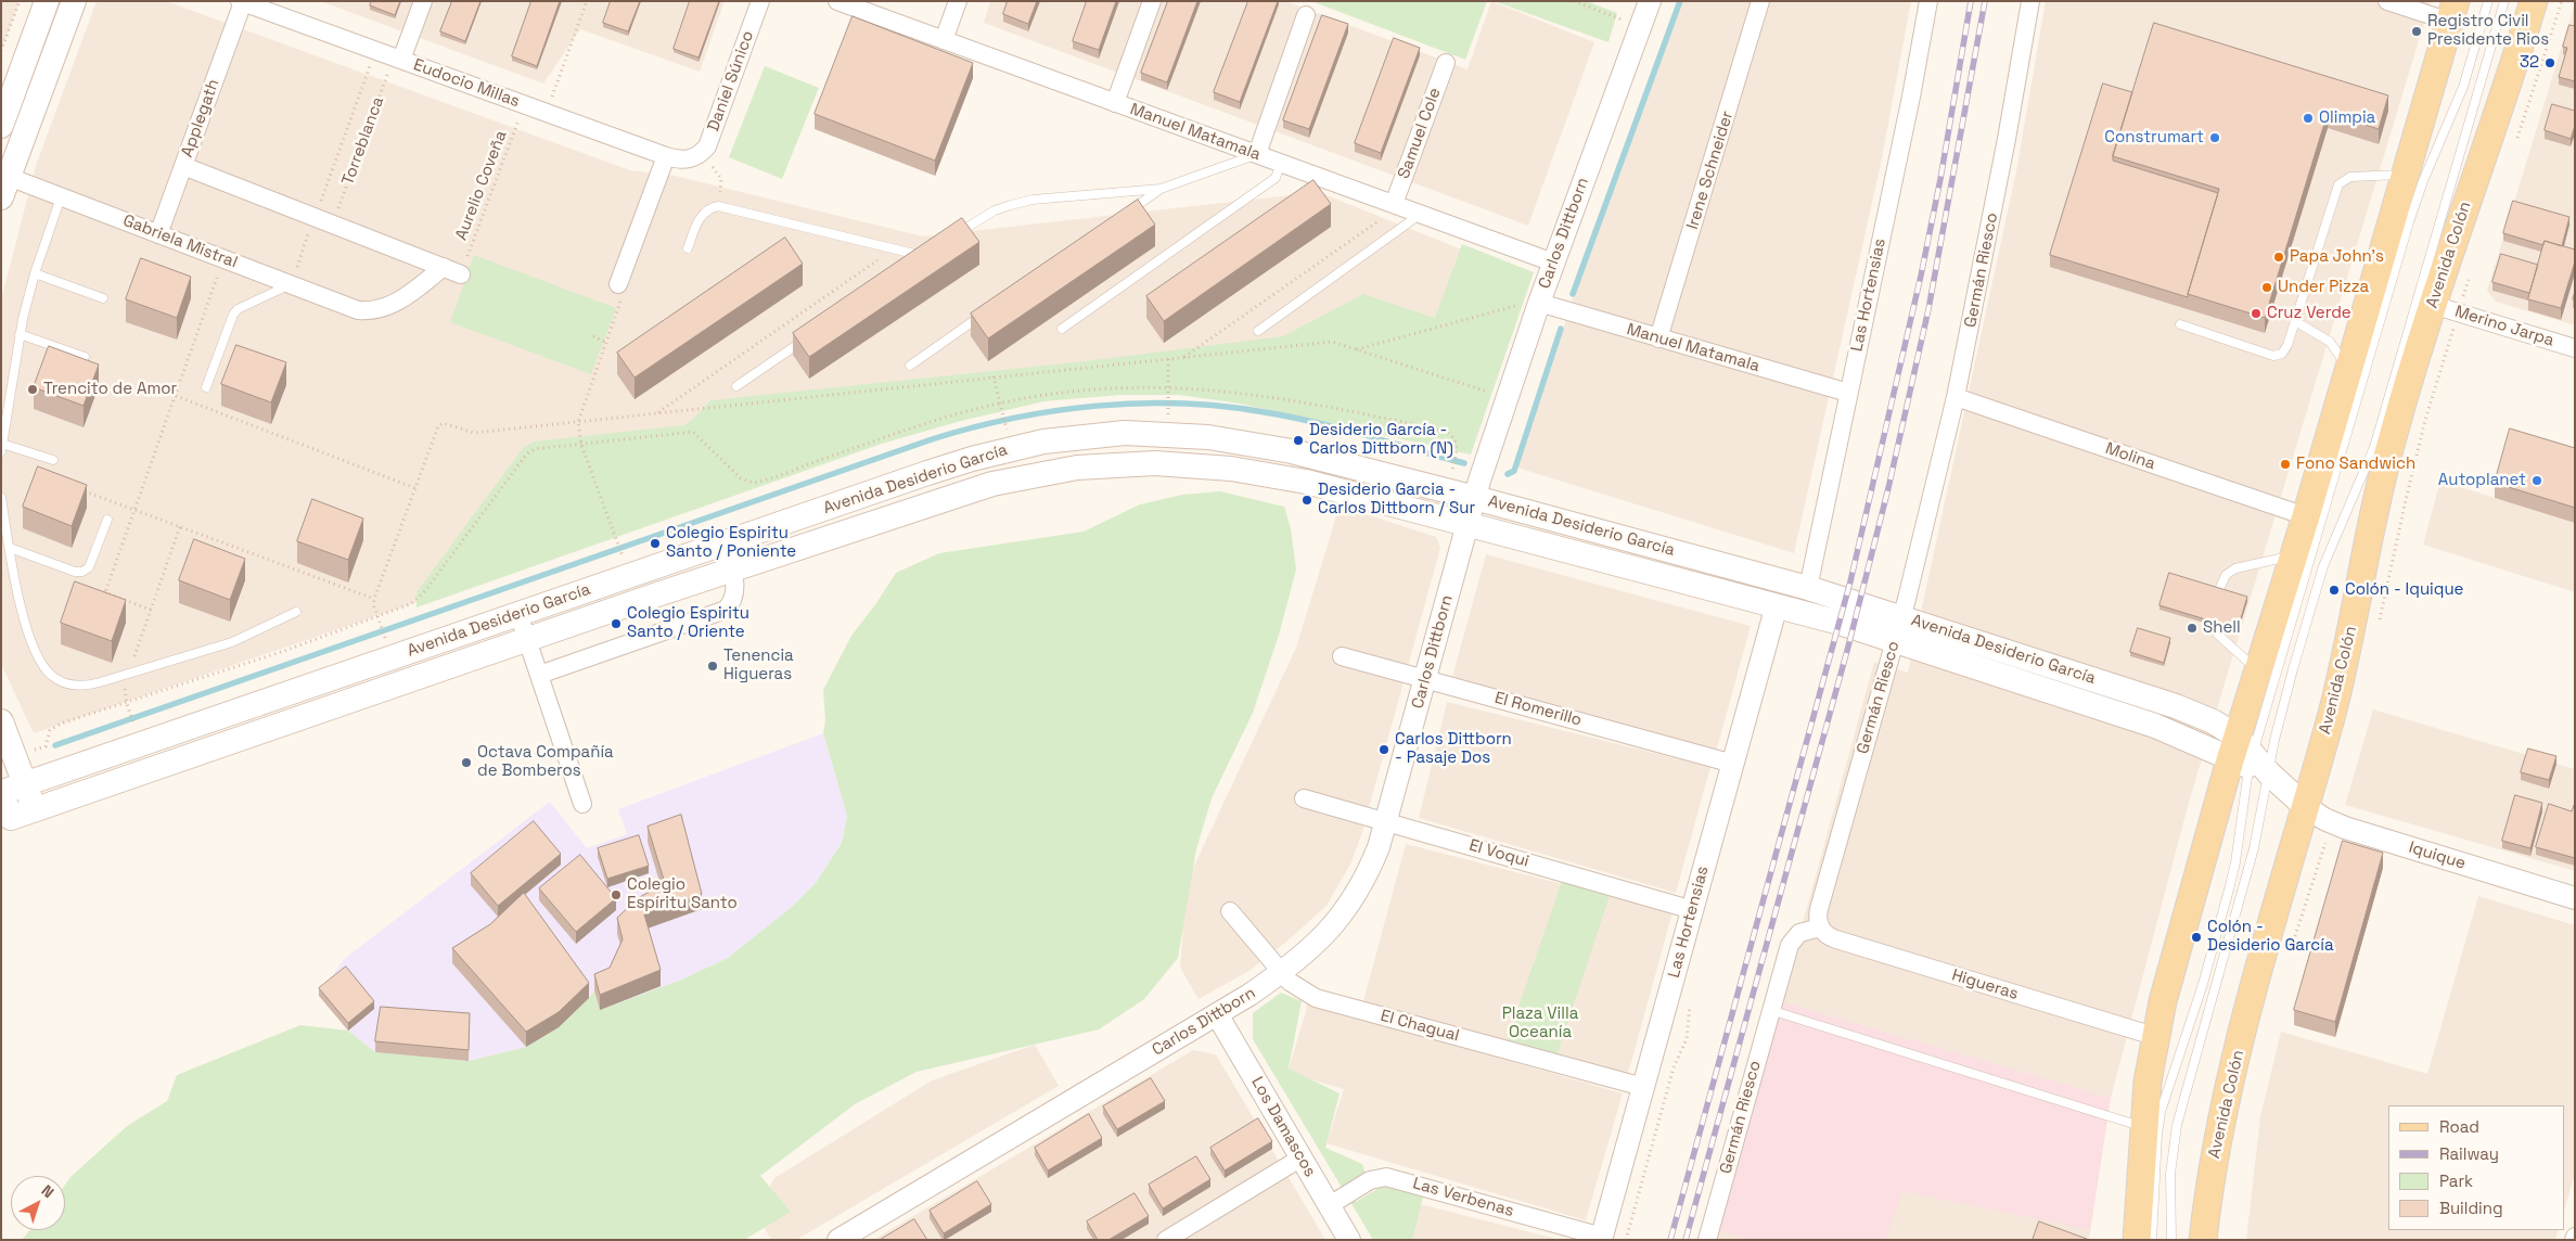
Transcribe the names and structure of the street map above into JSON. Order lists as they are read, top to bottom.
{
  "streets": {
    "main road": ["Avenida Colón", "Avenida Desiderio García"],
    "street": [
      "Daniel Súnico",
      "Eudocio Millas",
      "Applegath",
      "Manuel Matamala",
      "Samuel Cole",
      "Irene Schneider",
      "Carlos Dittborn",
      "Gabriela Mistral",
      "Germán Riesco",
      "Las Hortensias",
      "Merino Jarpa",
      "Molina",
      "El Romerillo",
      "El Voqui",
      "Iquique",
      "Higueras",
      "El Chagual",
      "Los Damascos",
      "Las Verbenas"
    ],
    "path": ["Torreblanca", "Aurelio Coveña"]
  },
  "crossings": [
    ["Daniel Súnico", "Eudocio Millas"],
    ["Eudocio Millas", "Applegath"],
    ["Eudocio Millas", "Torreblanca"],
    ["Eudocio Millas", "Aurelio Coveña"],
    ["Applegath", "Gabriela Mistral"],
    ["Manuel Matamala", "Samuel Cole"],
    ["Manuel Matamala", "Irene Schneider"],
    ["Manuel Matamala", "Carlos Dittborn"],
    ["Manuel Matamala", "Las Hortensias"],
    ["Torreblanca", "Gabriela Mistral"],
    ["Carlos Dittborn", "Avenida Desiderio García"],
    ["Carlos Dittborn", "El Romerillo"],
    ["Carlos Dittborn", "El Voqui"],
    ["Carlos Dittborn", "El Chagual"],
    ["Carlos Dittborn", "Los Damascos"],
    ["Avenida Colón", "Merino Jarpa"],
    ["Avenida Colón", "Avenida Desiderio García"],
    ["Avenida Colón", "Iquique"],
    ["Germán Riesco", "Molina"],
    ["Germán Riesco", "Avenida Desiderio García"],
    ["Germán Riesco", "Higueras"],
    ["Las Hortensias", "Avenida Desiderio García"],
    ["Las Hortensias", "El Romerillo"],
    ["Las Hortensias", "El Voqui"],
    ["Las Hortensias", "El Chagual"],
    ["Las Hortensias", "Las Verbenas"],
    ["Avenida Desiderio García", "Iquique"],
    ["Los Damascos", "Las Verbenas"]
  ],
  "parks": ["Plaza Villa Oceanía"],
  "places": [
    "Registro Civil Presidente Rios",
    "32",
    "Olimpia",
    "Construmart",
    "Papa John's",
    "Under Pizza",
    "Cruz Verde",
    "Trencito de Amor",
    "Desiderio García - Carlos Dittborn (N)",
    "Fono Sandwich",
    "Autoplanet",
    "Desiderio Garcia - Carlos Dittborn / Sur",
    "Colegio Espiritu Santo / Poniente",
    "Colón - Iquique",
    "Colegio Espiritu Santo / Oriente",
    "Shell",
    "Tenencia Higueras",
    "Carlos Dittborn - Pasaje Dos",
    "Octava Compañía de Bomberos",
    "Colegio Espíritu Santo",
    "Colón - Desiderio García"
  ],
  "legend": [
    "Road",
    "Railway",
    "Park",
    "Building"
  ],
  "north": "top right"
}
